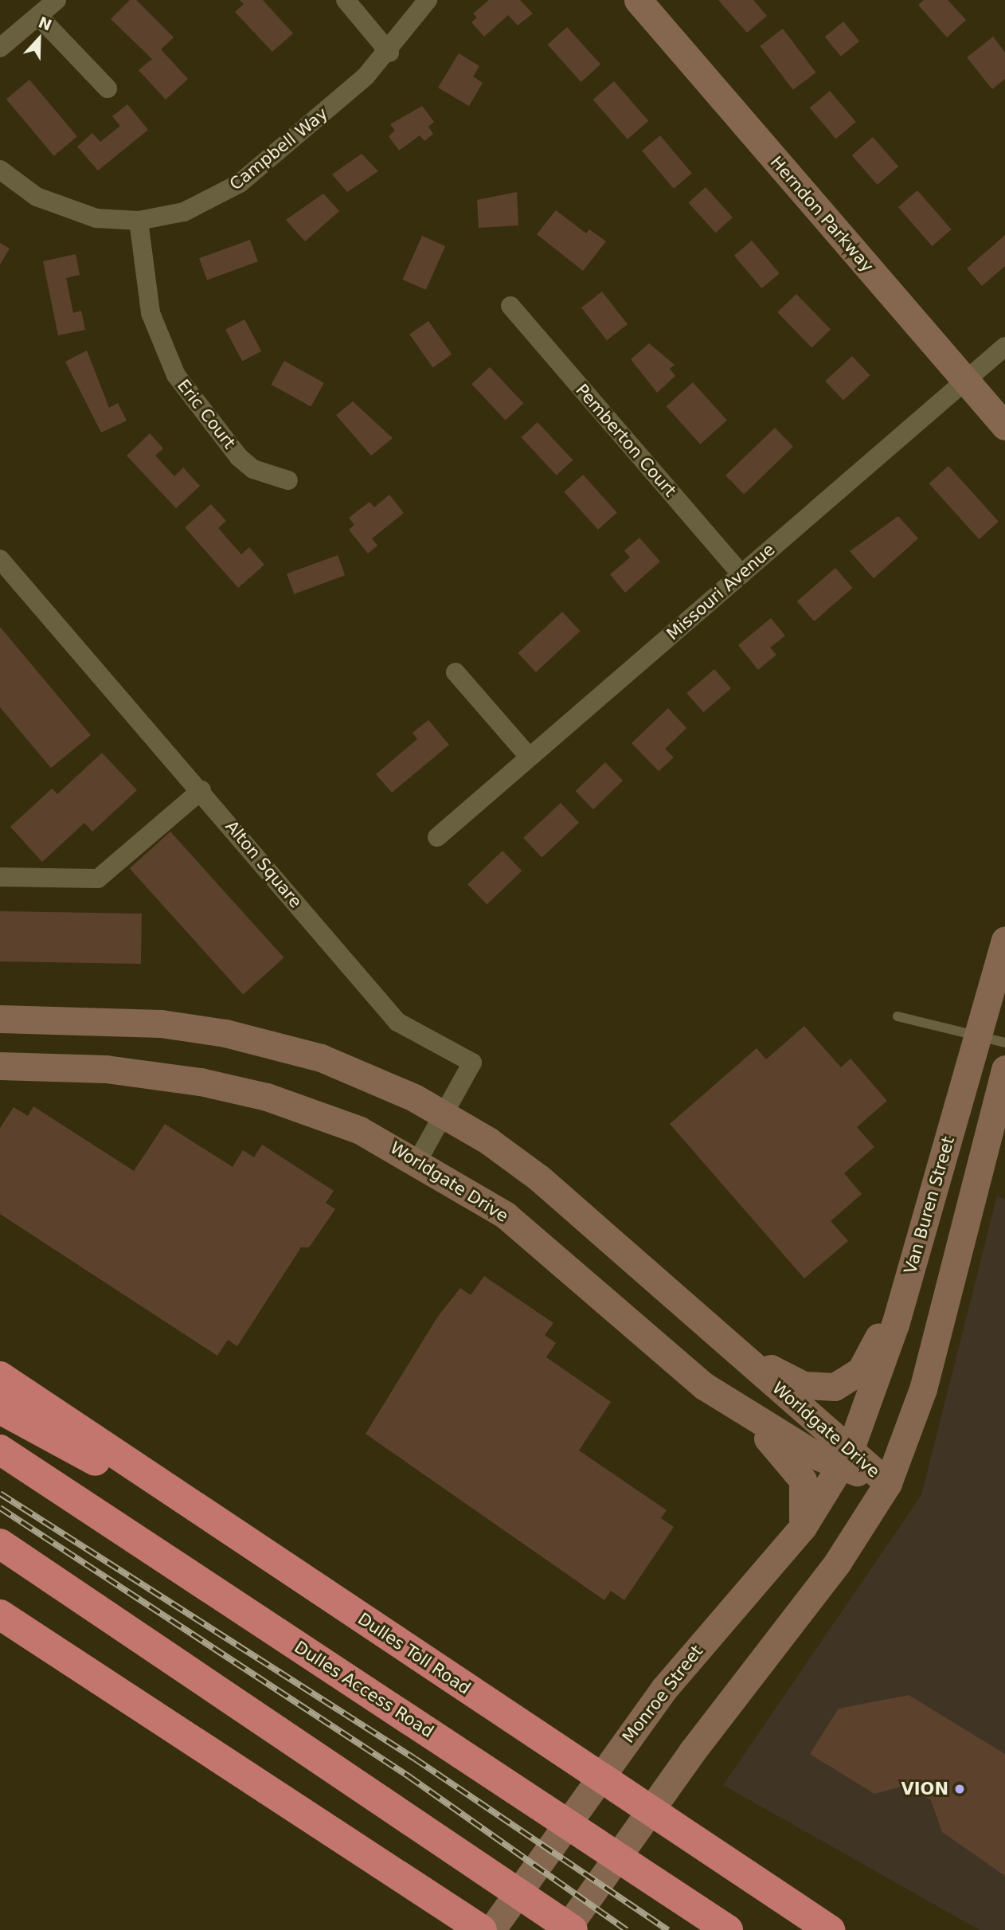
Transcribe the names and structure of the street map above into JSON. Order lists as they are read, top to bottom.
{
  "streets": {
    "highway": ["Dulles Toll Road", "Dulles Access Road"],
    "main road": [
      "Herndon Parkway",
      "Worldgate Drive",
      "Van Buren Street",
      "Monroe Street"
    ],
    "street": [
      "Campbell Way",
      "Eric Court",
      "Pemberton Court",
      "Missouri Avenue",
      "Alton Square"
    ]
  },
  "crossings": [
    ["Campbell Way", "Eric Court"],
    ["Herndon Parkway", "Missouri Avenue"],
    ["Pemberton Court", "Missouri Avenue"],
    ["Alton Square", "Worldgate Drive"],
    ["Worldgate Drive", "Van Buren Street"],
    ["Worldgate Drive", "Monroe Street"],
    ["Van Buren Street", "Monroe Street"]
  ],
  "places": ["VION"],
  "north": "top"
}
